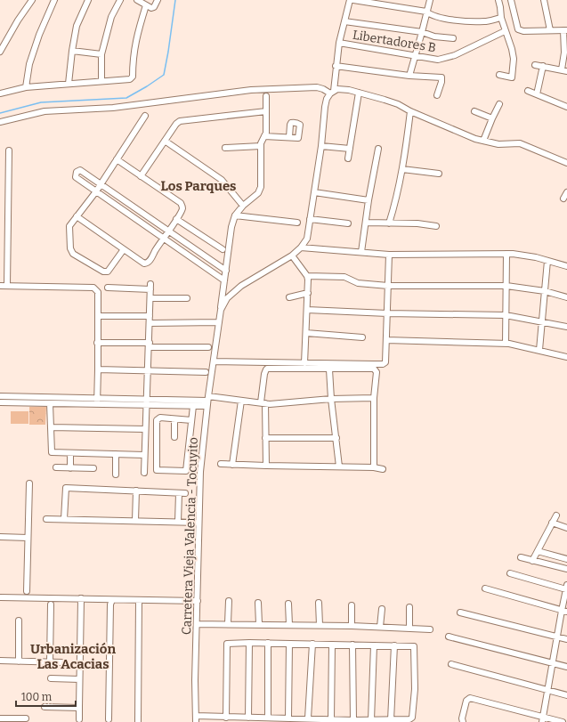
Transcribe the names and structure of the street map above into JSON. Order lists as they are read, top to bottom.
{
  "streets": {
    "street": ["Libertadores B", "Carretera Vieja Valencia - Tocuyito"]
  },
  "crossings": [
    ["Libertadores B", "Carretera Vieja Valencia - Tocuyito"]
  ],
  "districts": ["Los Parques", "Urbanización Las Acacias"],
  "scale_bar": "100 m"
}
